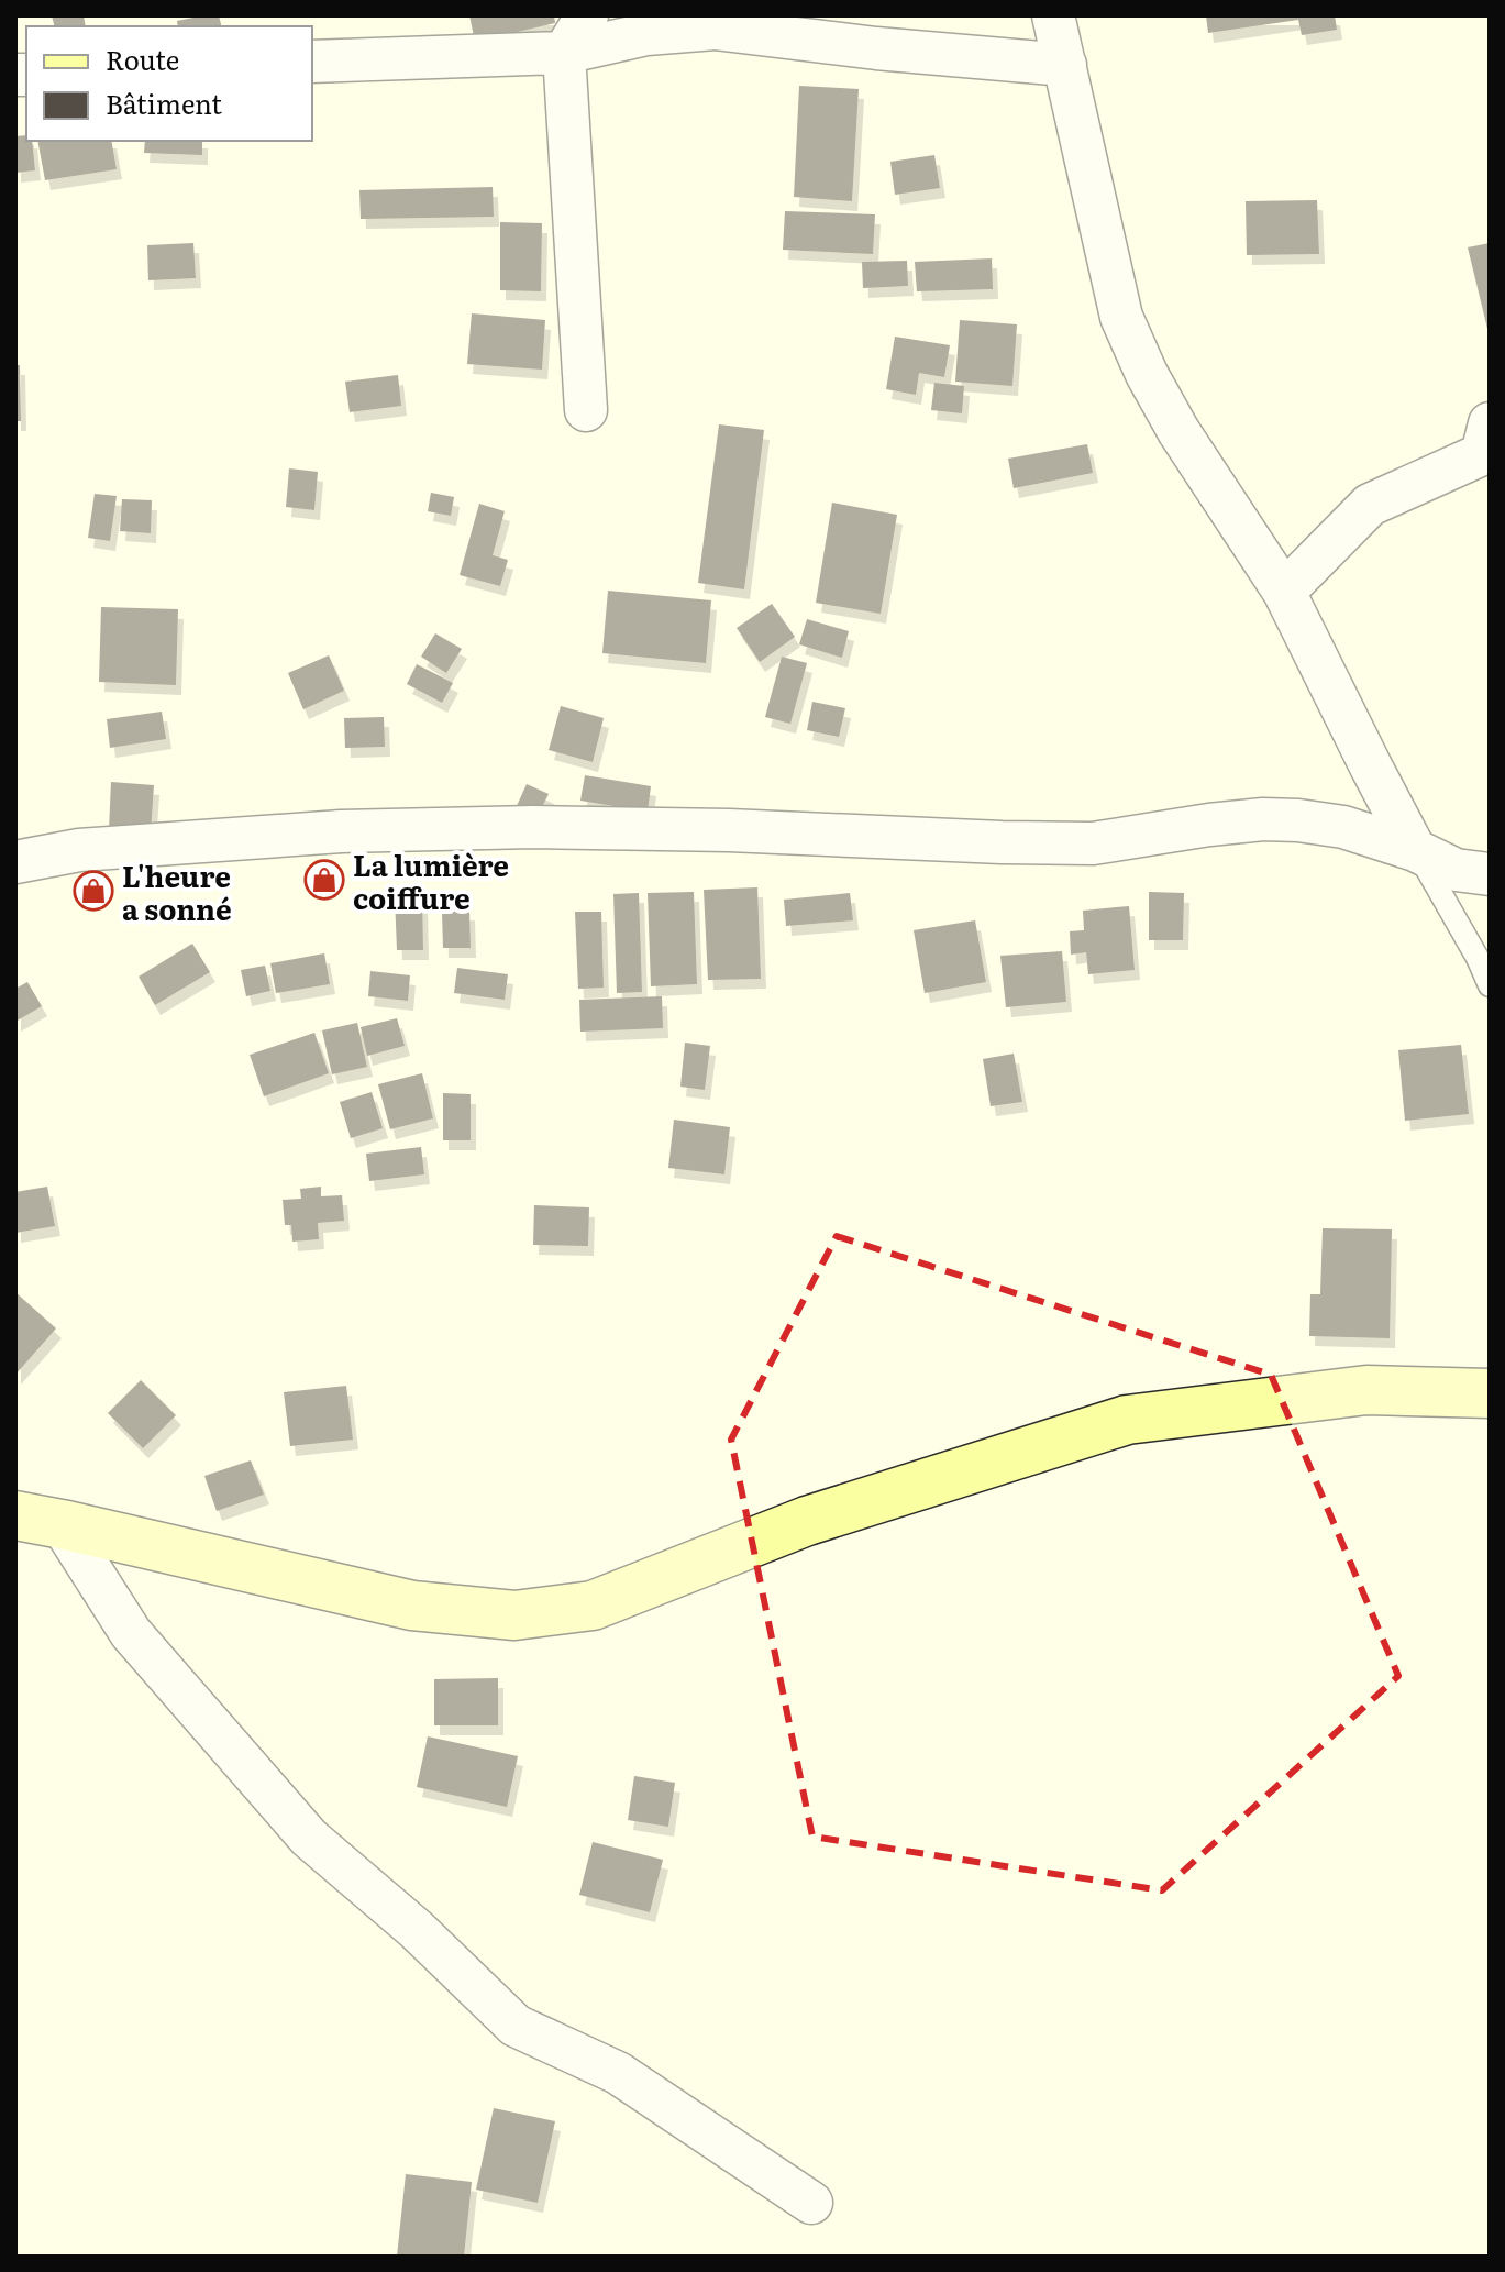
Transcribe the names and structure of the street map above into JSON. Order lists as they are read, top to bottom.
{
  "places": {
    "shop": ["La lumière coiffure", "L'heure a sonné"]
  },
  "legend": ["Route", "Bâtiment"]
}
